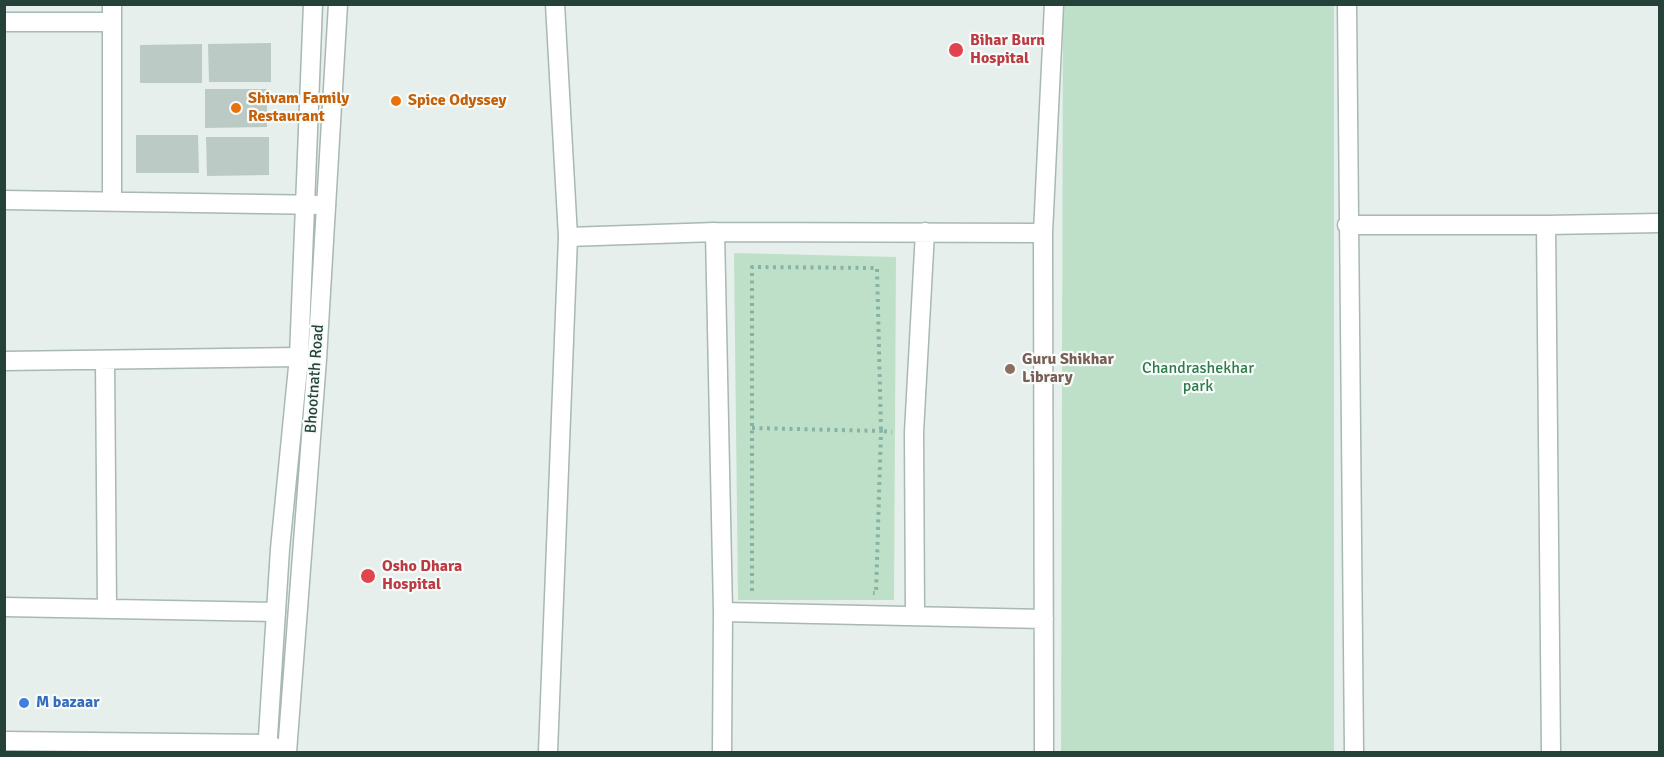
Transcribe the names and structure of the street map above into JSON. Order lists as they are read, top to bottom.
{
  "streets": {
    "street": ["Bhootnath Road"]
  },
  "parks": ["Chandrashekhar park"],
  "places": [
    "Bihar Burn Hospital",
    "Spice Odyssey",
    "Shivam Family Restaurant",
    "Guru Shikhar Library",
    "Osho Dhara Hospital",
    "M bazaar"
  ]
}
